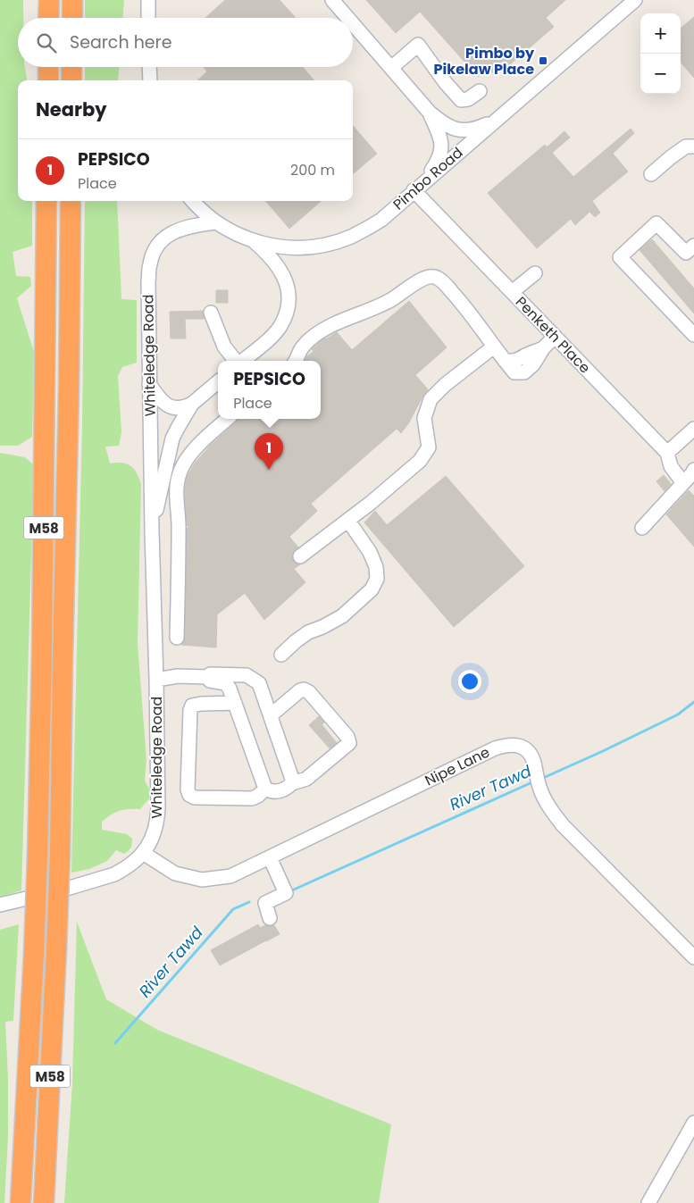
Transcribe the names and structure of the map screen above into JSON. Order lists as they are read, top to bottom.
{
  "streets": {
    "highway": ["M58"],
    "street": [
      "Pimbo Road",
      "Penketh Place",
      "Whiteledge Road",
      "Nipe Lane"
    ]
  },
  "crossings": [
    ["Pimbo Road", "Penketh Place"],
    ["Pimbo Road", "Whiteledge Road"],
    ["Whiteledge Road", "Nipe Lane"]
  ],
  "water": ["River Tawd"],
  "places": {
    "transit": ["Pimbo by Pikelaw Place"]
  },
  "page": {
    "map_buttons": ["+", "−"],
    "search": "Search here",
    "heading": "Nearby",
    "list": [
      {
        "mark": "1",
        "name": "PEPSICO",
        "note": "Place",
        "value": "200 m"
      }
    ],
    "popup": ["PEPSICO", "Place"],
    "pins": "1"
  }
}
